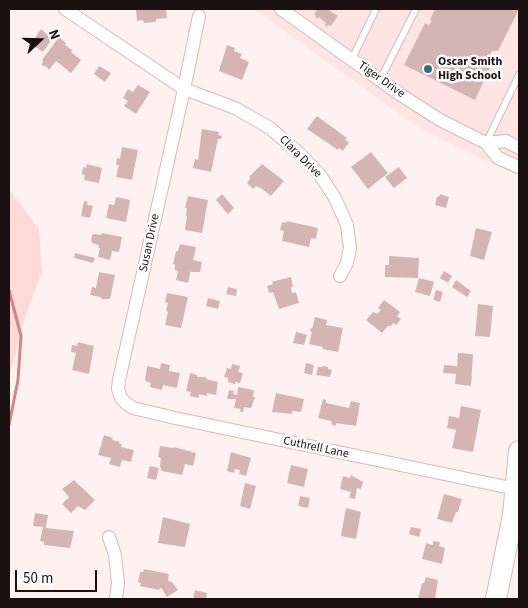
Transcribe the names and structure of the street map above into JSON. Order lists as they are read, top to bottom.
{
  "streets": {
    "street": [
      "Tiger Drive",
      "Clara Drive",
      "Susan Drive",
      "Cuthrell Lane"
    ]
  },
  "crossings": [
    ["Clara Drive", "Susan Drive"],
    ["Susan Drive", "Cuthrell Lane"]
  ],
  "places": ["Oscar Smith High School"],
  "scale_bar": "50 m",
  "north": "right"
}
